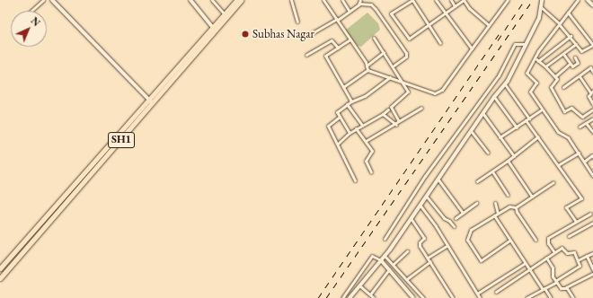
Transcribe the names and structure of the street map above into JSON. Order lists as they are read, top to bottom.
{
  "streets": {
    "main road": ["SH1"]
  },
  "places": ["Subhas Nagar"],
  "north": "top right"
}
